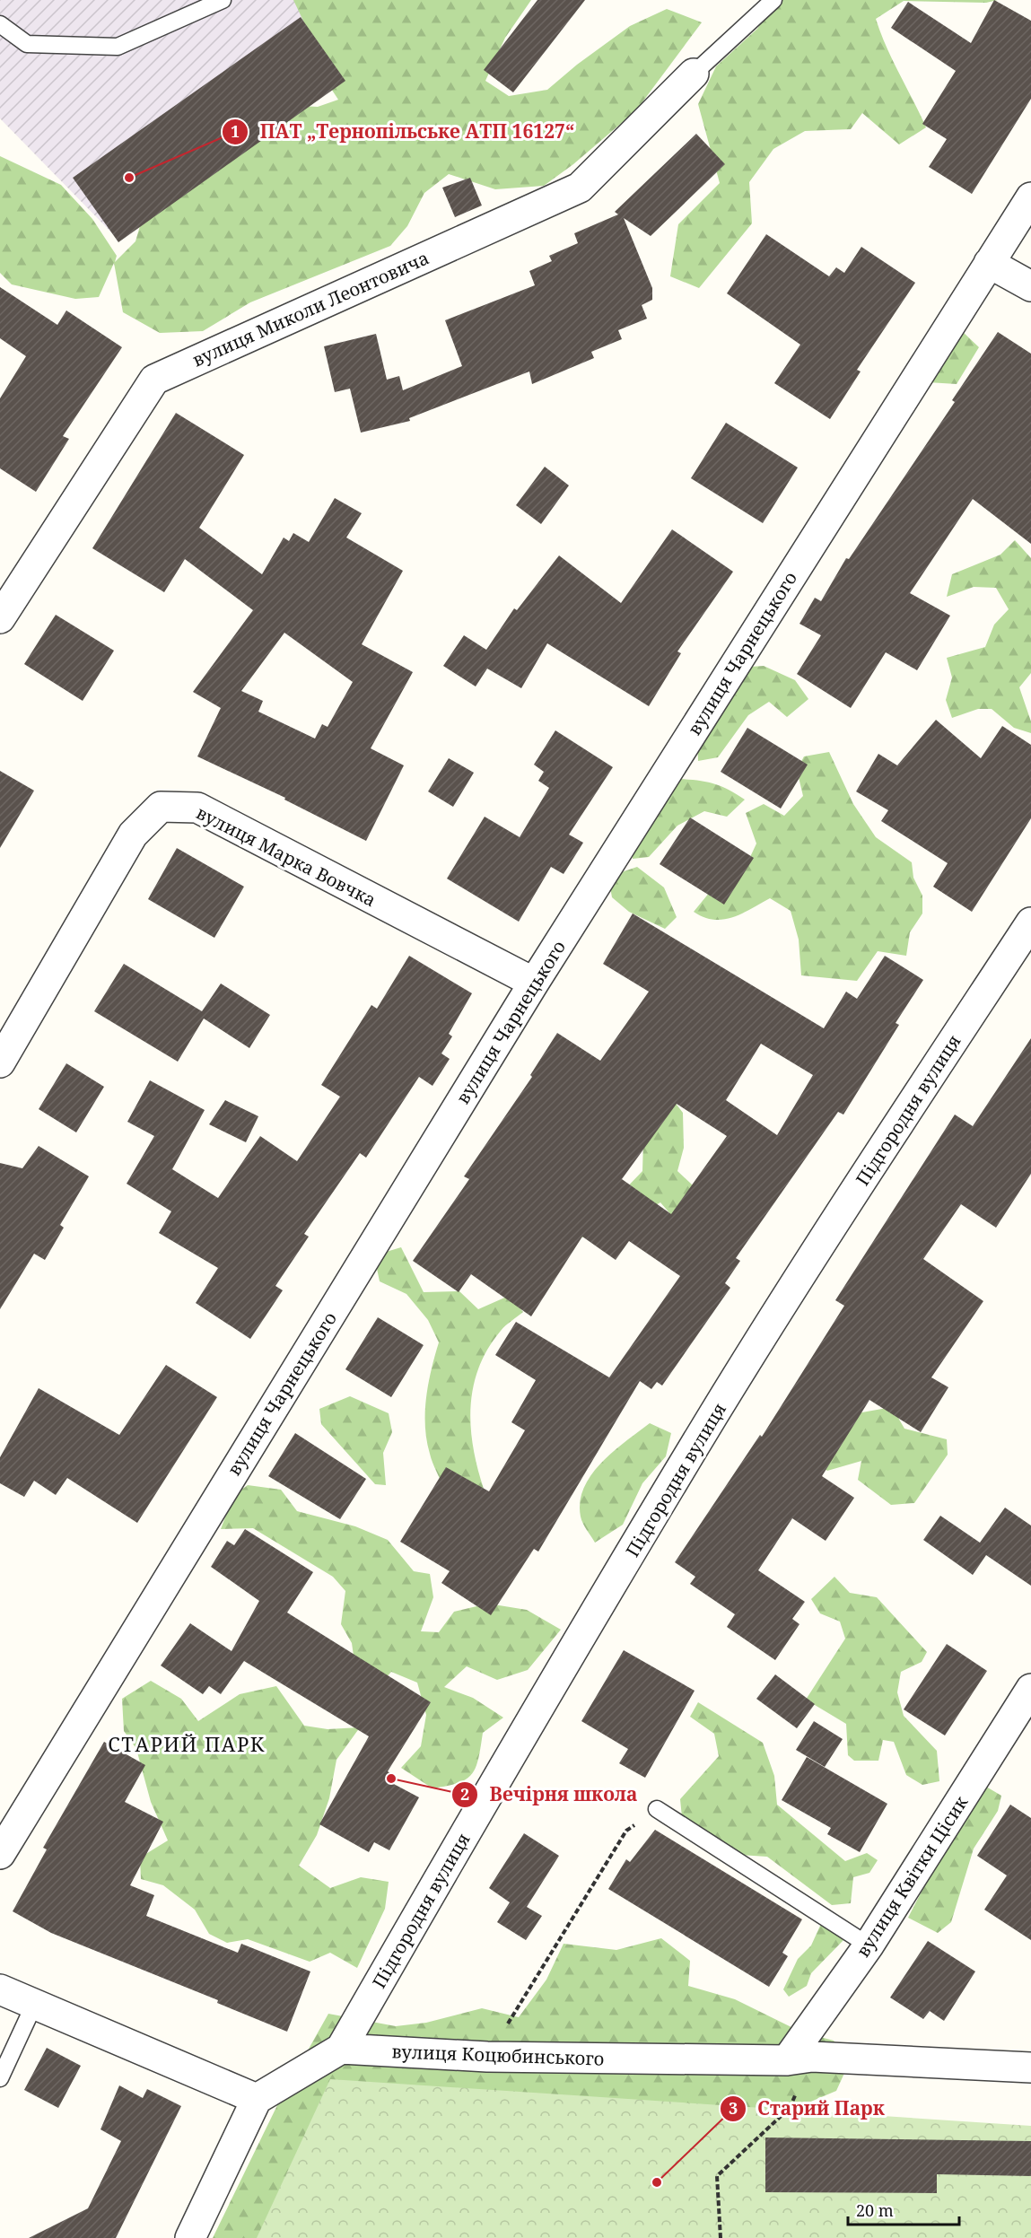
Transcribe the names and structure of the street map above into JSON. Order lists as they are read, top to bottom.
{
  "streets": {
    "street": [
      "вулиця Миколи Леонтовича",
      "вулиця Чарнецького",
      "вулиця Марка Вовчка",
      "Підгородня вулиця",
      "вулиця Квітки Цісик",
      "вулиця Коцюбинського"
    ]
  },
  "crossings": [
    ["вулиця Чарнецького", "вулиця Марка Вовчка"],
    ["Підгородня вулиця", "вулиця Коцюбинського"],
    ["вулиця Квітки Цісик", "вулиця Коцюбинського"]
  ],
  "districts": ["СТАРИЙ ПАРК"],
  "places": ["ПАТ „Тернопільське АТП 16127“", "Вечірня школа", "Старий Парк"],
  "scale_bar": "20 m"
}
